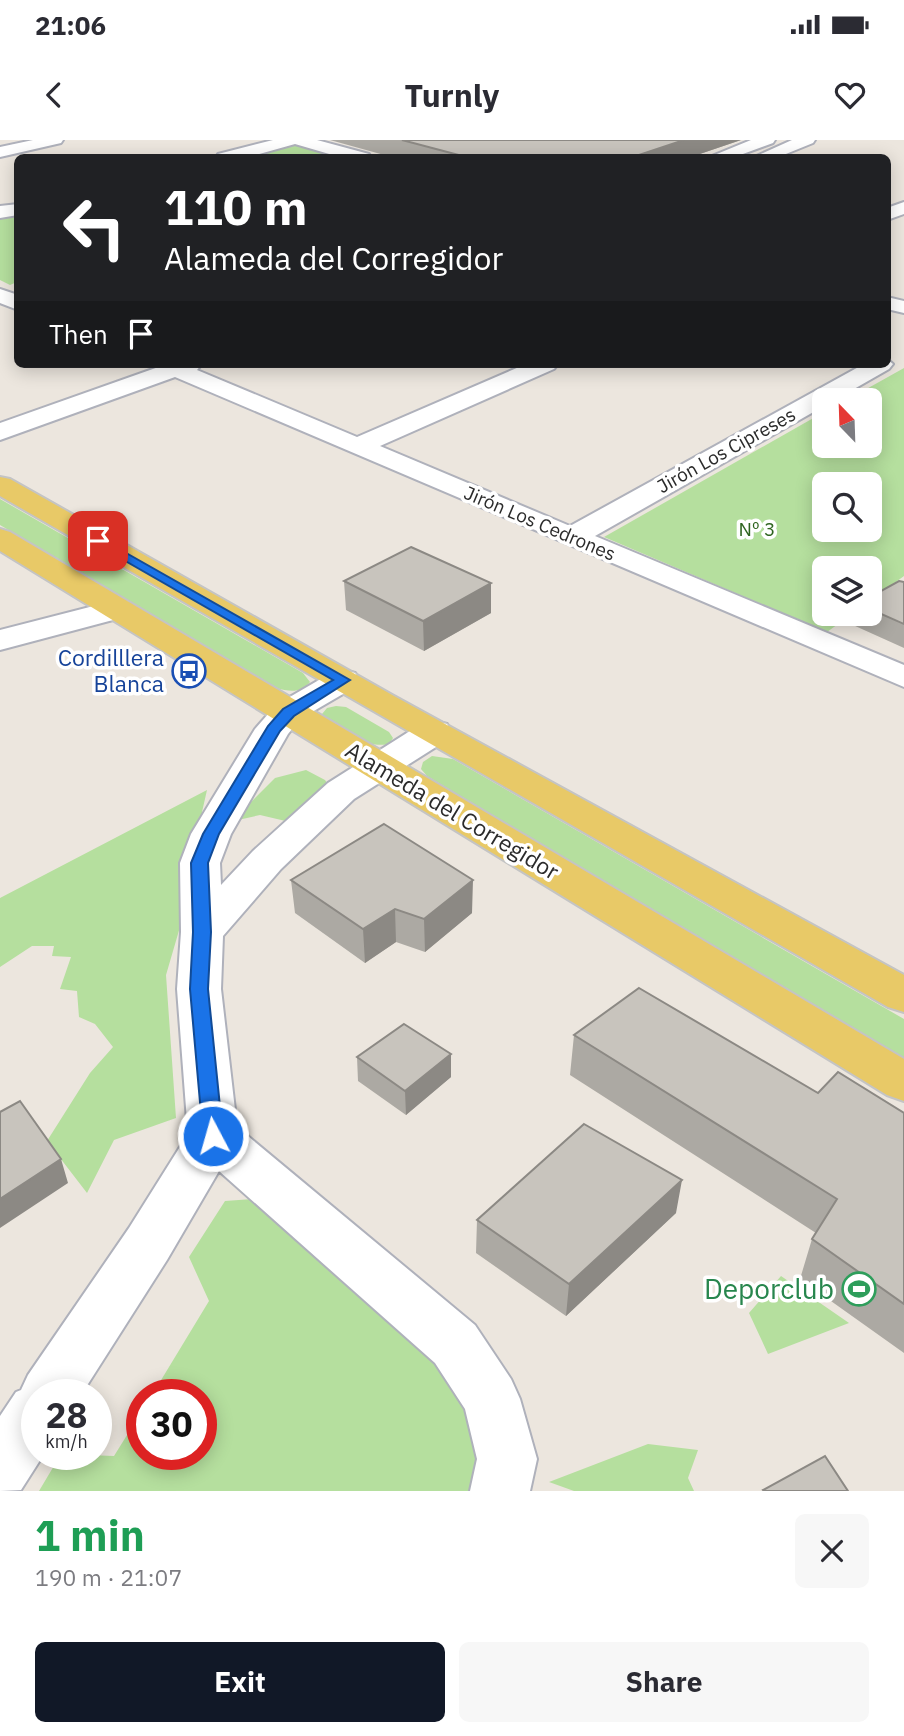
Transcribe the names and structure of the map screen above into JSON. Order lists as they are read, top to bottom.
{
  "streets": {
    "main road": ["Alameda del Corregidor"],
    "street": ["Jirón Los Cipreses", "Jirón Los Cedrones"]
  },
  "crossings": [
    ["Jirón Los Cipreses", "Jirón Los Cedrones"]
  ],
  "parks": ["Nº 3"],
  "places": {
    "bus stop": ["Cordilllera Blanca"],
    "sports": ["Deporclub"]
  },
  "north": "top left",
  "page": {
    "status": "21:06",
    "header": "Turnly",
    "turn": ["110 m", "Alameda del Corregidor"],
    "then": "Then",
    "speed": "28 km/h",
    "limit": "30",
    "heading": ["1 min", "190 m · 21:07"],
    "buttons": ["Exit", "Share"]
  }
}
